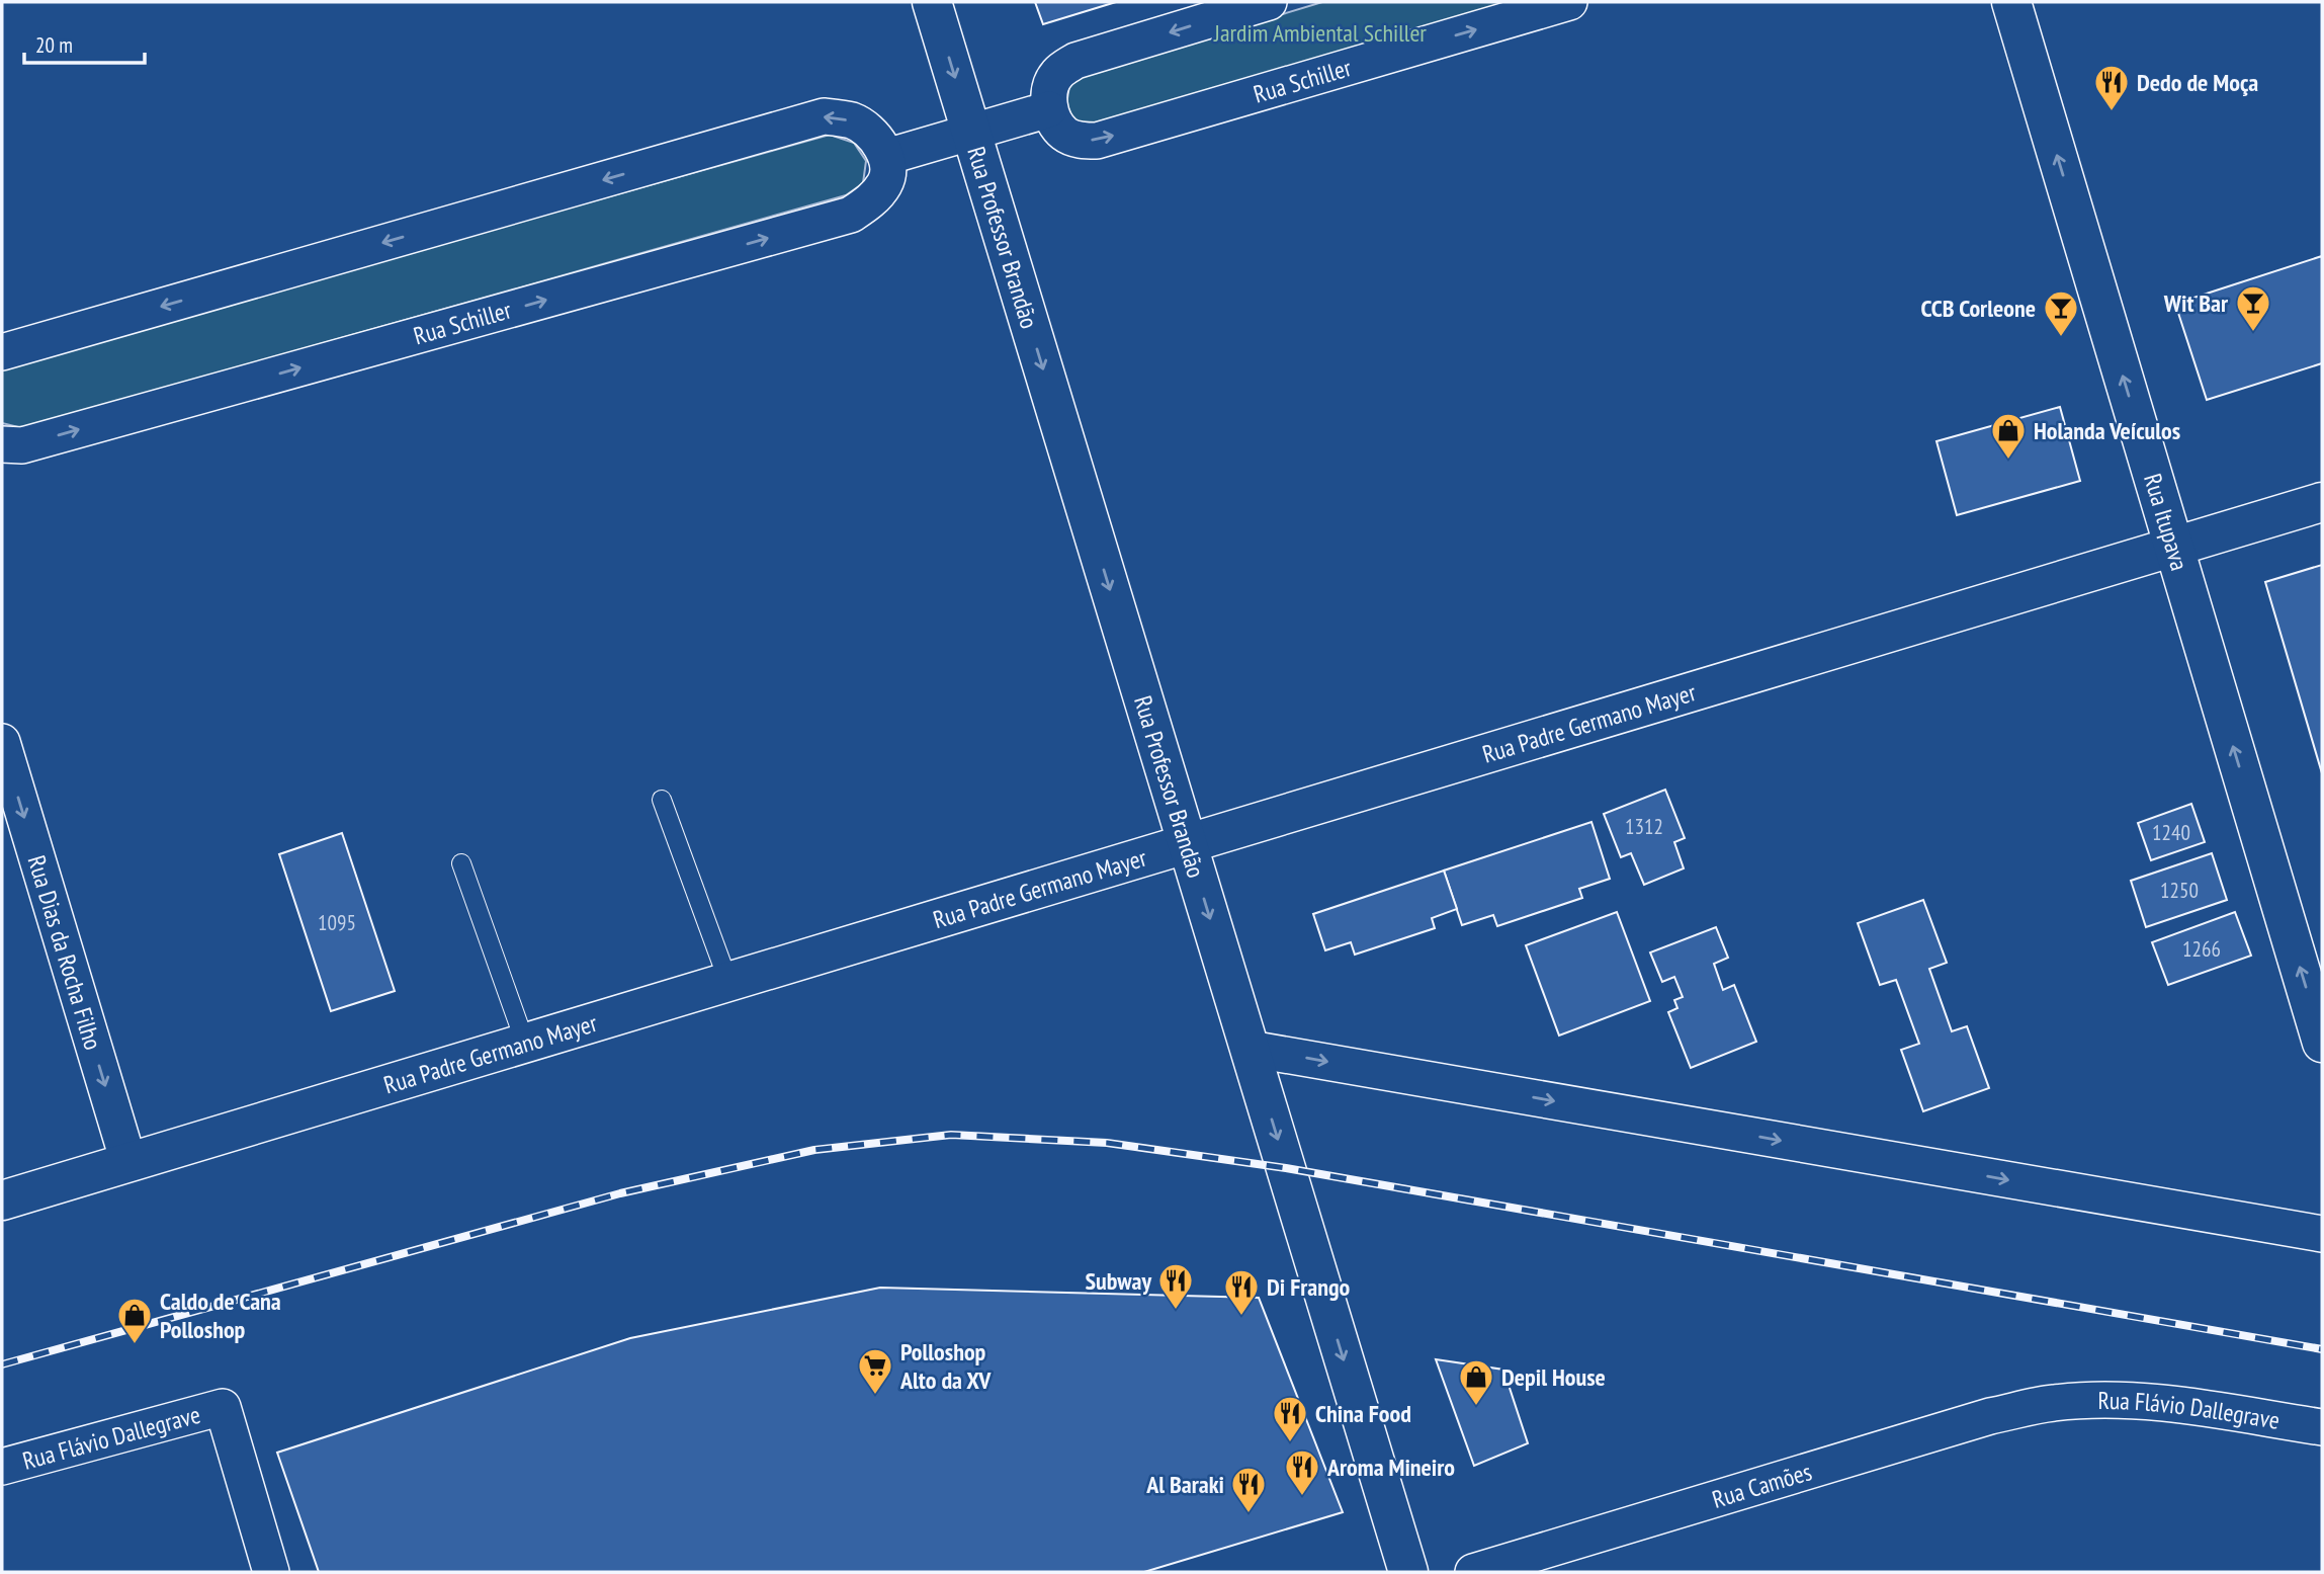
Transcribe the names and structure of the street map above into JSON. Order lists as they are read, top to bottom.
{
  "streets": {
    "main road": ["Rua Professor Brandão", "Rua Itupava", "Rua Padre Germano Mayer"],
    "street": [
      "Rua Schiller",
      "Rua Dias da Rocha Filho",
      "Rua Flávio Dallegrave",
      "Rua Camões"
    ]
  },
  "crossings": [
    ["Rua Professor Brandão", "Rua Padre Germano Mayer"],
    ["Rua Itupava", "Rua Padre Germano Mayer"],
    ["Rua Padre Germano Mayer", "Rua Dias da Rocha Filho"],
    ["Rua Flávio Dallegrave", "Rua Camões"]
  ],
  "one_way": ["Rua Professor Brandão", "Rua Itupava", "Rua Dias da Rocha Filho"],
  "parks": ["Jardim Ambiental Schiller"],
  "places": {
    "restaurant": [
      "Dedo de Moça",
      "Subway",
      "Di Frango",
      "China Food",
      "Aroma Mineiro",
      "Al Baraki"
    ],
    "bar": ["Wit Bar", "CCB Corleone"],
    "shop": ["Holanda Veículos", "Caldo de Cana Polloshop", "Depil House"],
    "supermarket": ["Polloshop Alto da XV"]
  },
  "house_numbers": [
    "1312",
    "1240",
    "1250",
    "1095",
    "1266"
  ],
  "scale_bar": "20 m"
}
